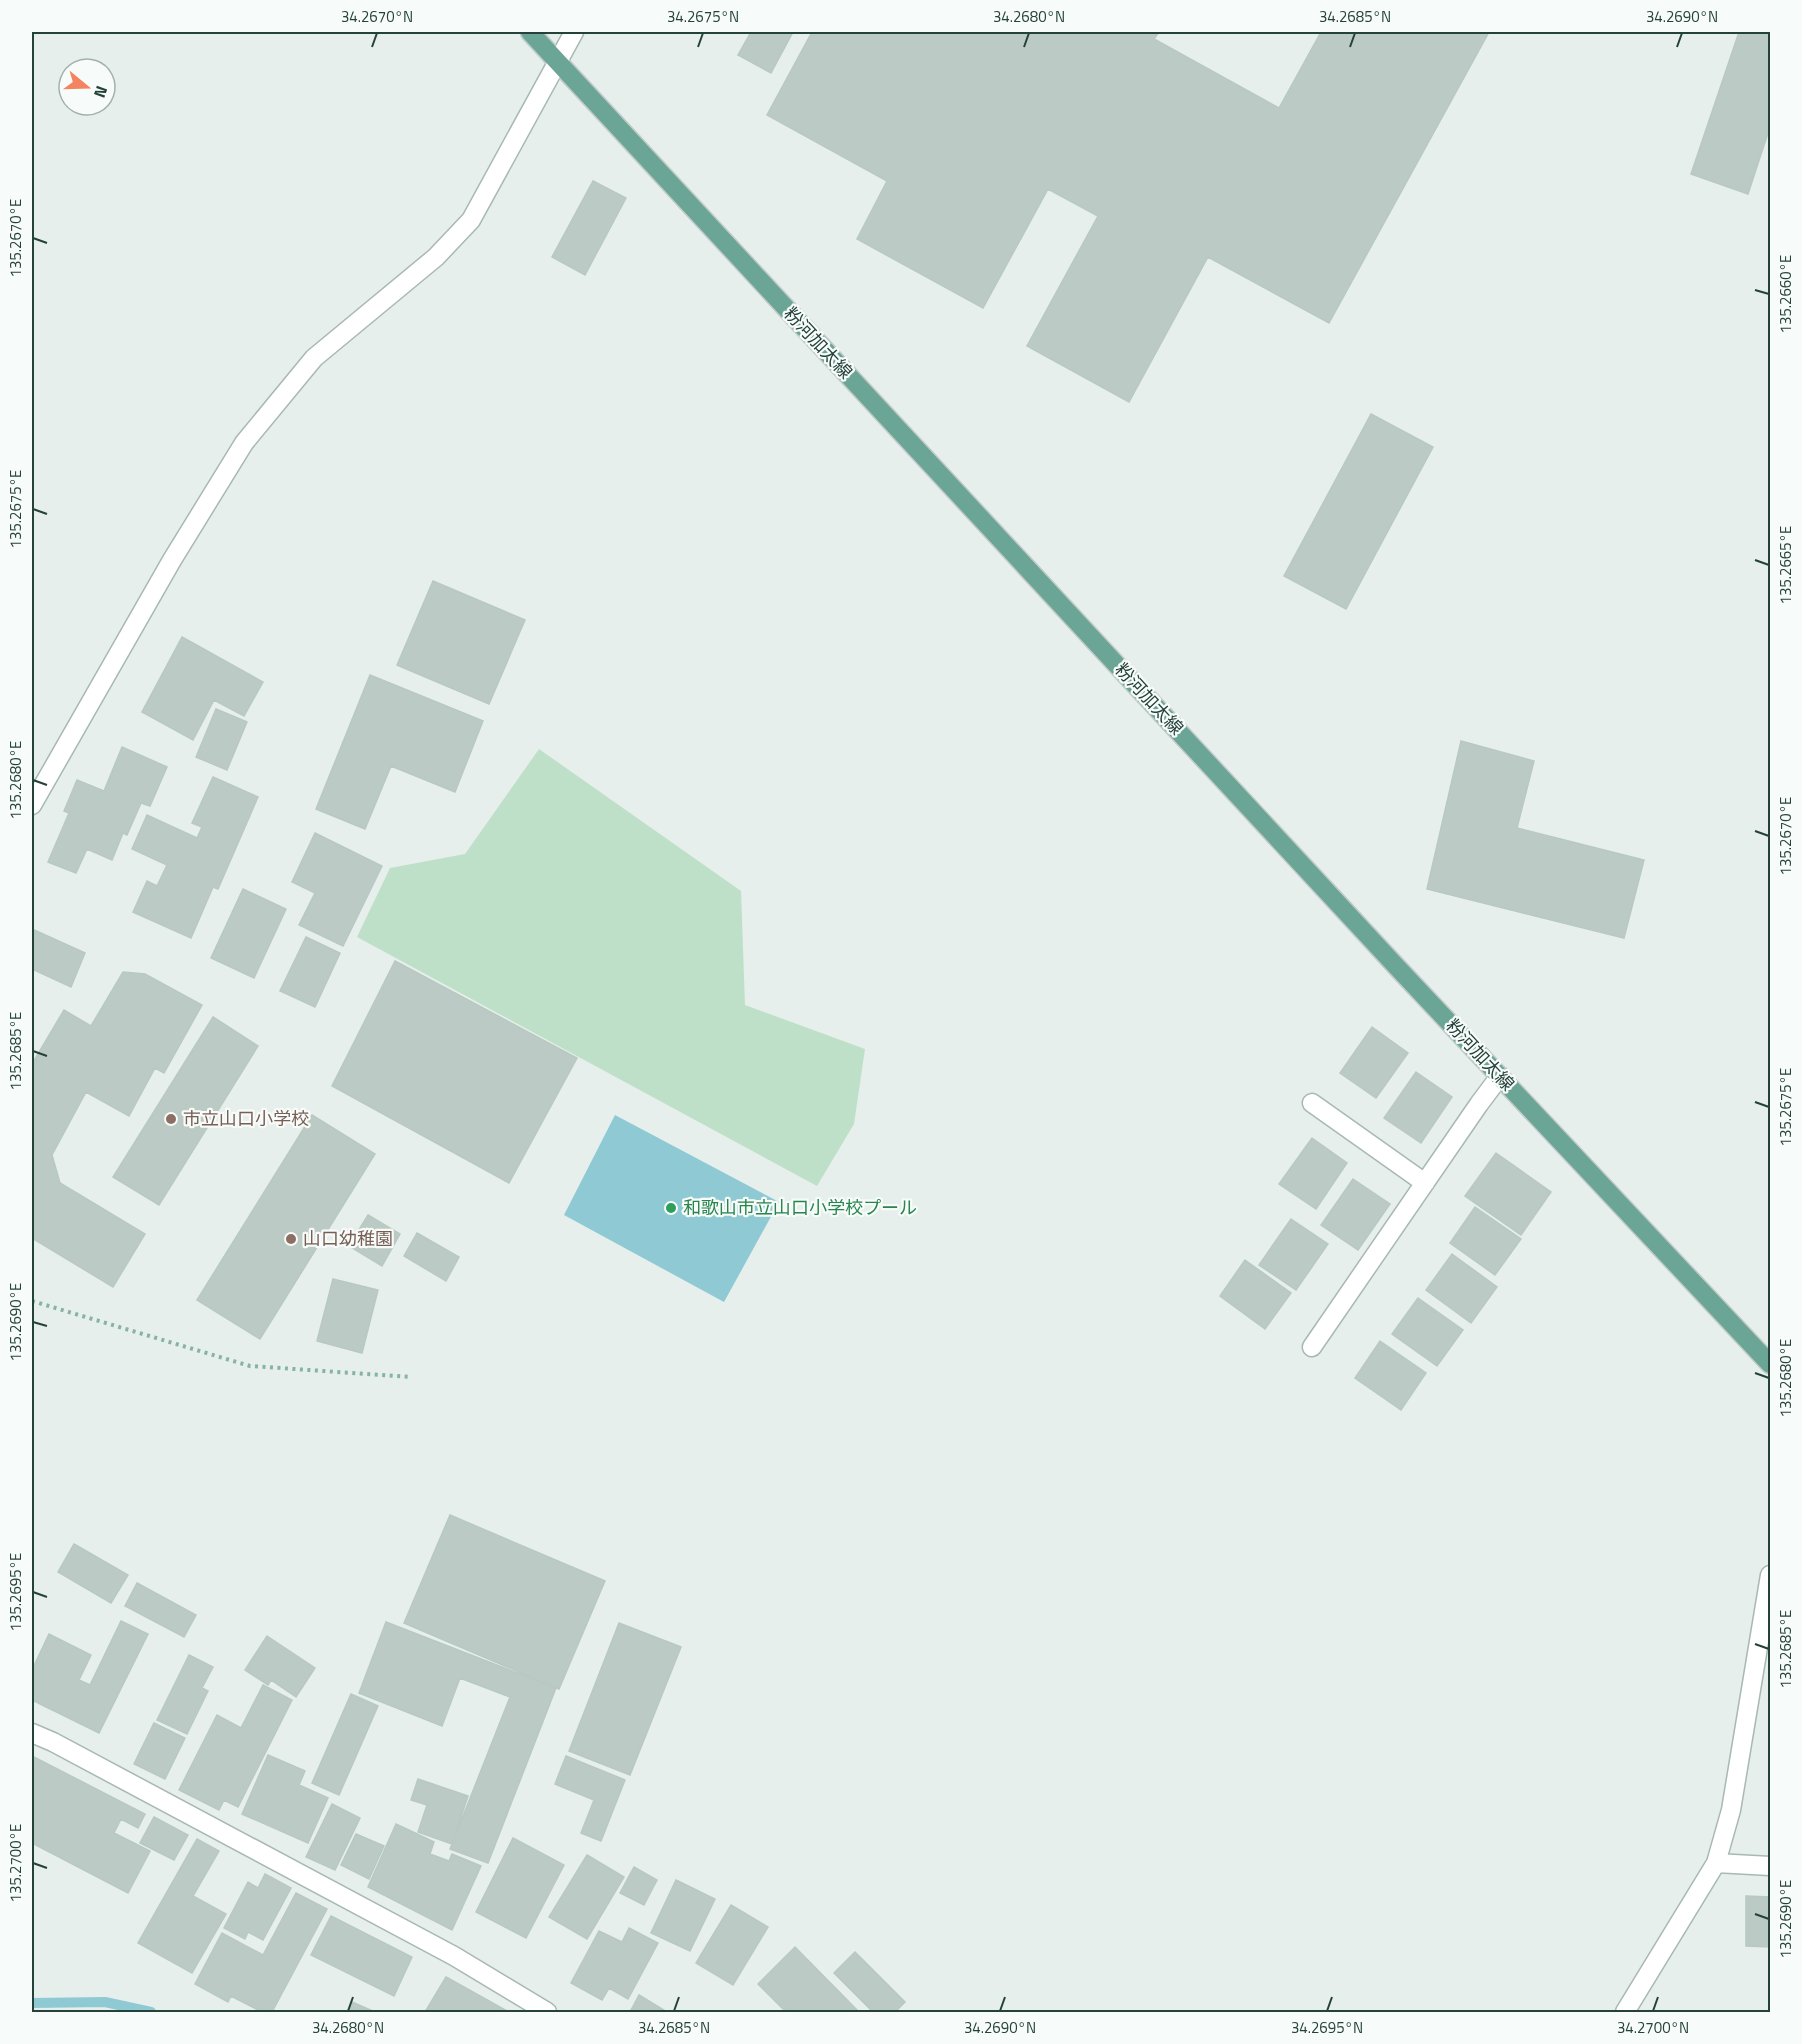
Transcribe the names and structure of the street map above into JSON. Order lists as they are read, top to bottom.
{
  "streets": {
    "main road": ["粉河加太線"]
  },
  "places": ["市立山口小学校", "和歌山市立山口小学校プール", "山口幼稚園"],
  "north": "right",
  "coordinates": [
    "34.2670°N",
    "34.2675°N",
    "34.2680°N",
    "34.2685°N",
    "34.2690°N",
    "135.2670°E",
    "135.2660°E",
    "135.2675°E",
    "135.2665°E",
    "135.2680°E",
    "135.2685°E",
    "135.2690°E",
    "135.2695°E",
    "135.2700°E",
    "34.2695°N",
    "34.2700°N"
  ]
}
